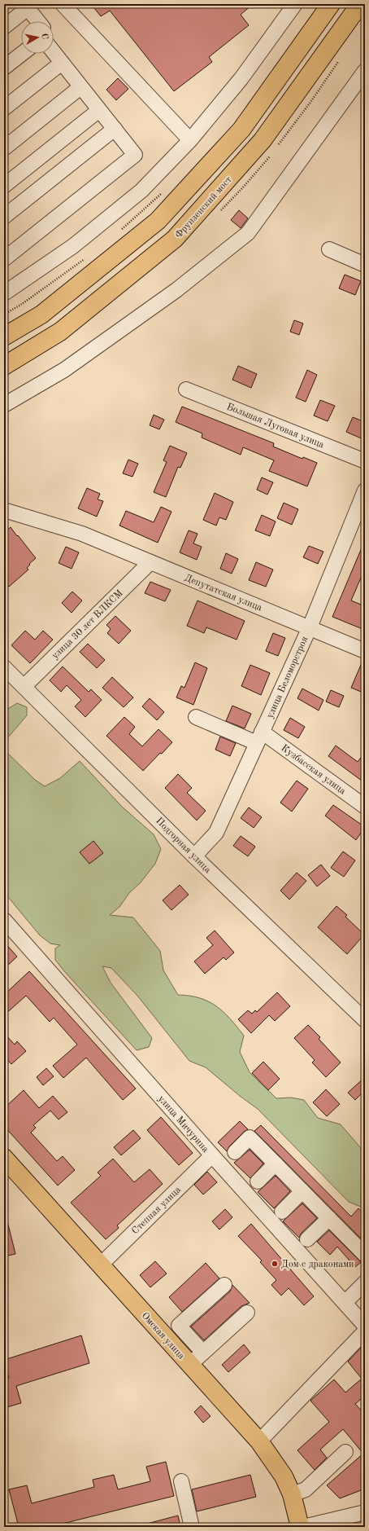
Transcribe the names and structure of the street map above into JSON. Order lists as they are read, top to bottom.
{
  "streets": {
    "main road": ["Фрунзенский мост", "Омская улица"],
    "street": [
      "Большая Луговая улица",
      "Депутатская улица",
      "улица 30 лет ВЛКСМ",
      "улица Беломорстроя",
      "Кузбасская улица",
      "Подгорная улица",
      "улица Мичурина",
      "Степная улица"
    ]
  },
  "crossings": [
    ["Депутатская улица", "улица 30 лет ВЛКСМ"],
    ["Депутатская улица", "улица Беломорстроя"],
    ["улица 30 лет ВЛКСМ", "Подгорная улица"],
    ["улица Беломорстроя", "Кузбасская улица"],
    ["улица Беломорстроя", "Подгорная улица"],
    ["улица Мичурина", "Степная улица"],
    ["Степная улица", "Омская улица"]
  ],
  "places": ["Дом с драконами"],
  "north": "right"
}
